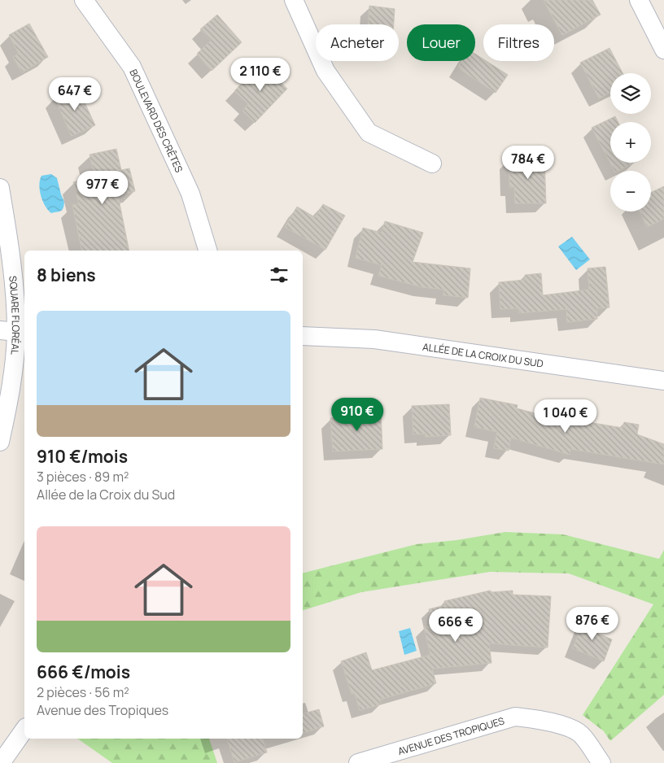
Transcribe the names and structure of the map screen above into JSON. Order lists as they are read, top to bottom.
{
  "streets": {
    "street": [
      "BOULEVARD DES CRÊTES",
      "SQUARE FLORÉAL",
      "ALLÉE DE LA CROIX DU SUD",
      "AVENUE DES TROPIQUES"
    ]
  },
  "page": {
    "chip": ["Acheter", "Louer", "Filtres"],
    "price": [
      "2 110 €",
      "647 €",
      "784 €",
      "977 €",
      "910 €",
      "1 040 €",
      "876 €",
      "666 €"
    ],
    "map_buttons": ["+", "−"],
    "heading": "8 biens",
    "list": [
      {
        "name": "910 €/mois",
        "note": "3 pièces · 89 m² · Allée de la Croix du Sud"
      },
      {
        "name": "666 €/mois",
        "note": "2 pièces · 56 m² · Avenue des Tropiques"
      }
    ]
  }
}
